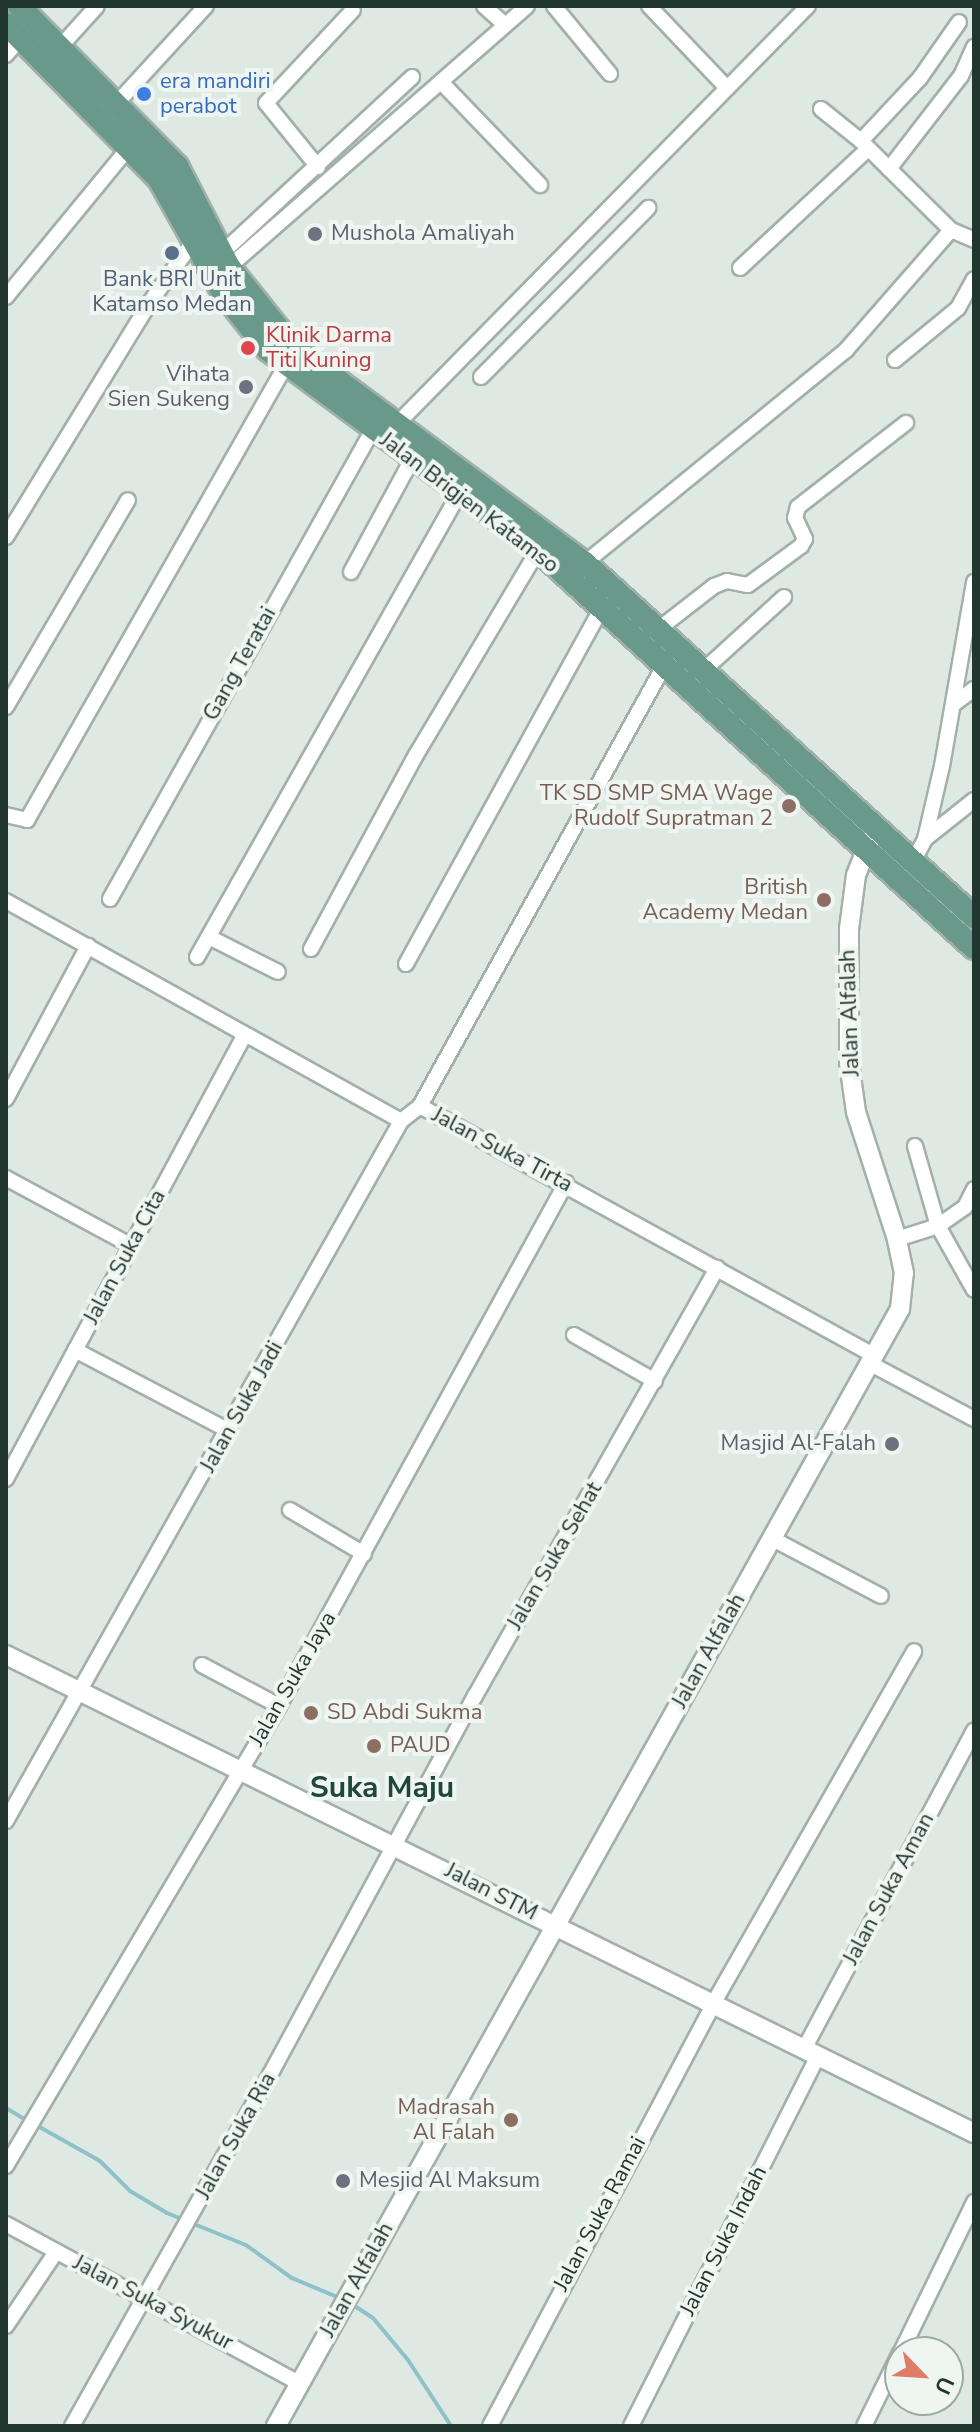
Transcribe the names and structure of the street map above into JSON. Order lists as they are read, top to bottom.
{
  "streets": {
    "main road": ["Jalan Brigjen Katamso"],
    "street": [
      "Gang Teratai",
      "Jalan Alfalah",
      "Jalan Suka Tirta",
      "Jalan Suka Cita",
      "Jalan Suka Jadi",
      "Jalan Suka Sehat",
      "Jalan Suka Jaya",
      "Jalan Suka Aman",
      "Jalan STM",
      "Jalan Suka Ria",
      "Jalan Suka Ramai",
      "Jalan Suka Indah",
      "Jalan Suka Syukur"
    ]
  },
  "crossings": [
    ["Jalan Brigjen Katamso", "Gang Teratai"],
    ["Jalan Brigjen Katamso", "Jalan Alfalah"],
    ["Jalan Alfalah", "Jalan Suka Tirta"],
    ["Jalan Alfalah", "Jalan STM"],
    ["Jalan Alfalah", "Jalan Suka Syukur"],
    ["Jalan Suka Tirta", "Jalan Suka Cita"],
    ["Jalan Suka Tirta", "Jalan Suka Jadi"],
    ["Jalan Suka Tirta", "Jalan Suka Sehat"],
    ["Jalan Suka Tirta", "Jalan Suka Jaya"],
    ["Jalan Suka Jadi", "Jalan STM"],
    ["Jalan Suka Sehat", "Jalan STM"],
    ["Jalan Suka Sehat", "Jalan Suka Ria"],
    ["Jalan Suka Jaya", "Jalan STM"],
    ["Jalan Suka Aman", "Jalan STM"],
    ["Jalan Suka Aman", "Jalan Suka Indah"],
    ["Jalan STM", "Jalan Suka Ria"],
    ["Jalan STM", "Jalan Suka Ramai"],
    ["Jalan STM", "Jalan Suka Indah"],
    ["Jalan Suka Ria", "Jalan Suka Syukur"]
  ],
  "districts": ["Suka Maju"],
  "places": [
    "era mandiri perabot",
    "Mushola Amaliyah",
    "Bank BRI Unit Katamso Medan",
    "Klinik Darma Titi Kuning",
    "Vihata Sien Sukeng",
    "TK SD SMP SMA Wage Rudolf Supratman 2",
    "British Academy Medan",
    "Masjid Al-Falah",
    "SD Abdi Sukma",
    "PAUD",
    "Madrasah Al Falah",
    "Mesjid Al Maksum"
  ],
  "north": "bottom right"
}
